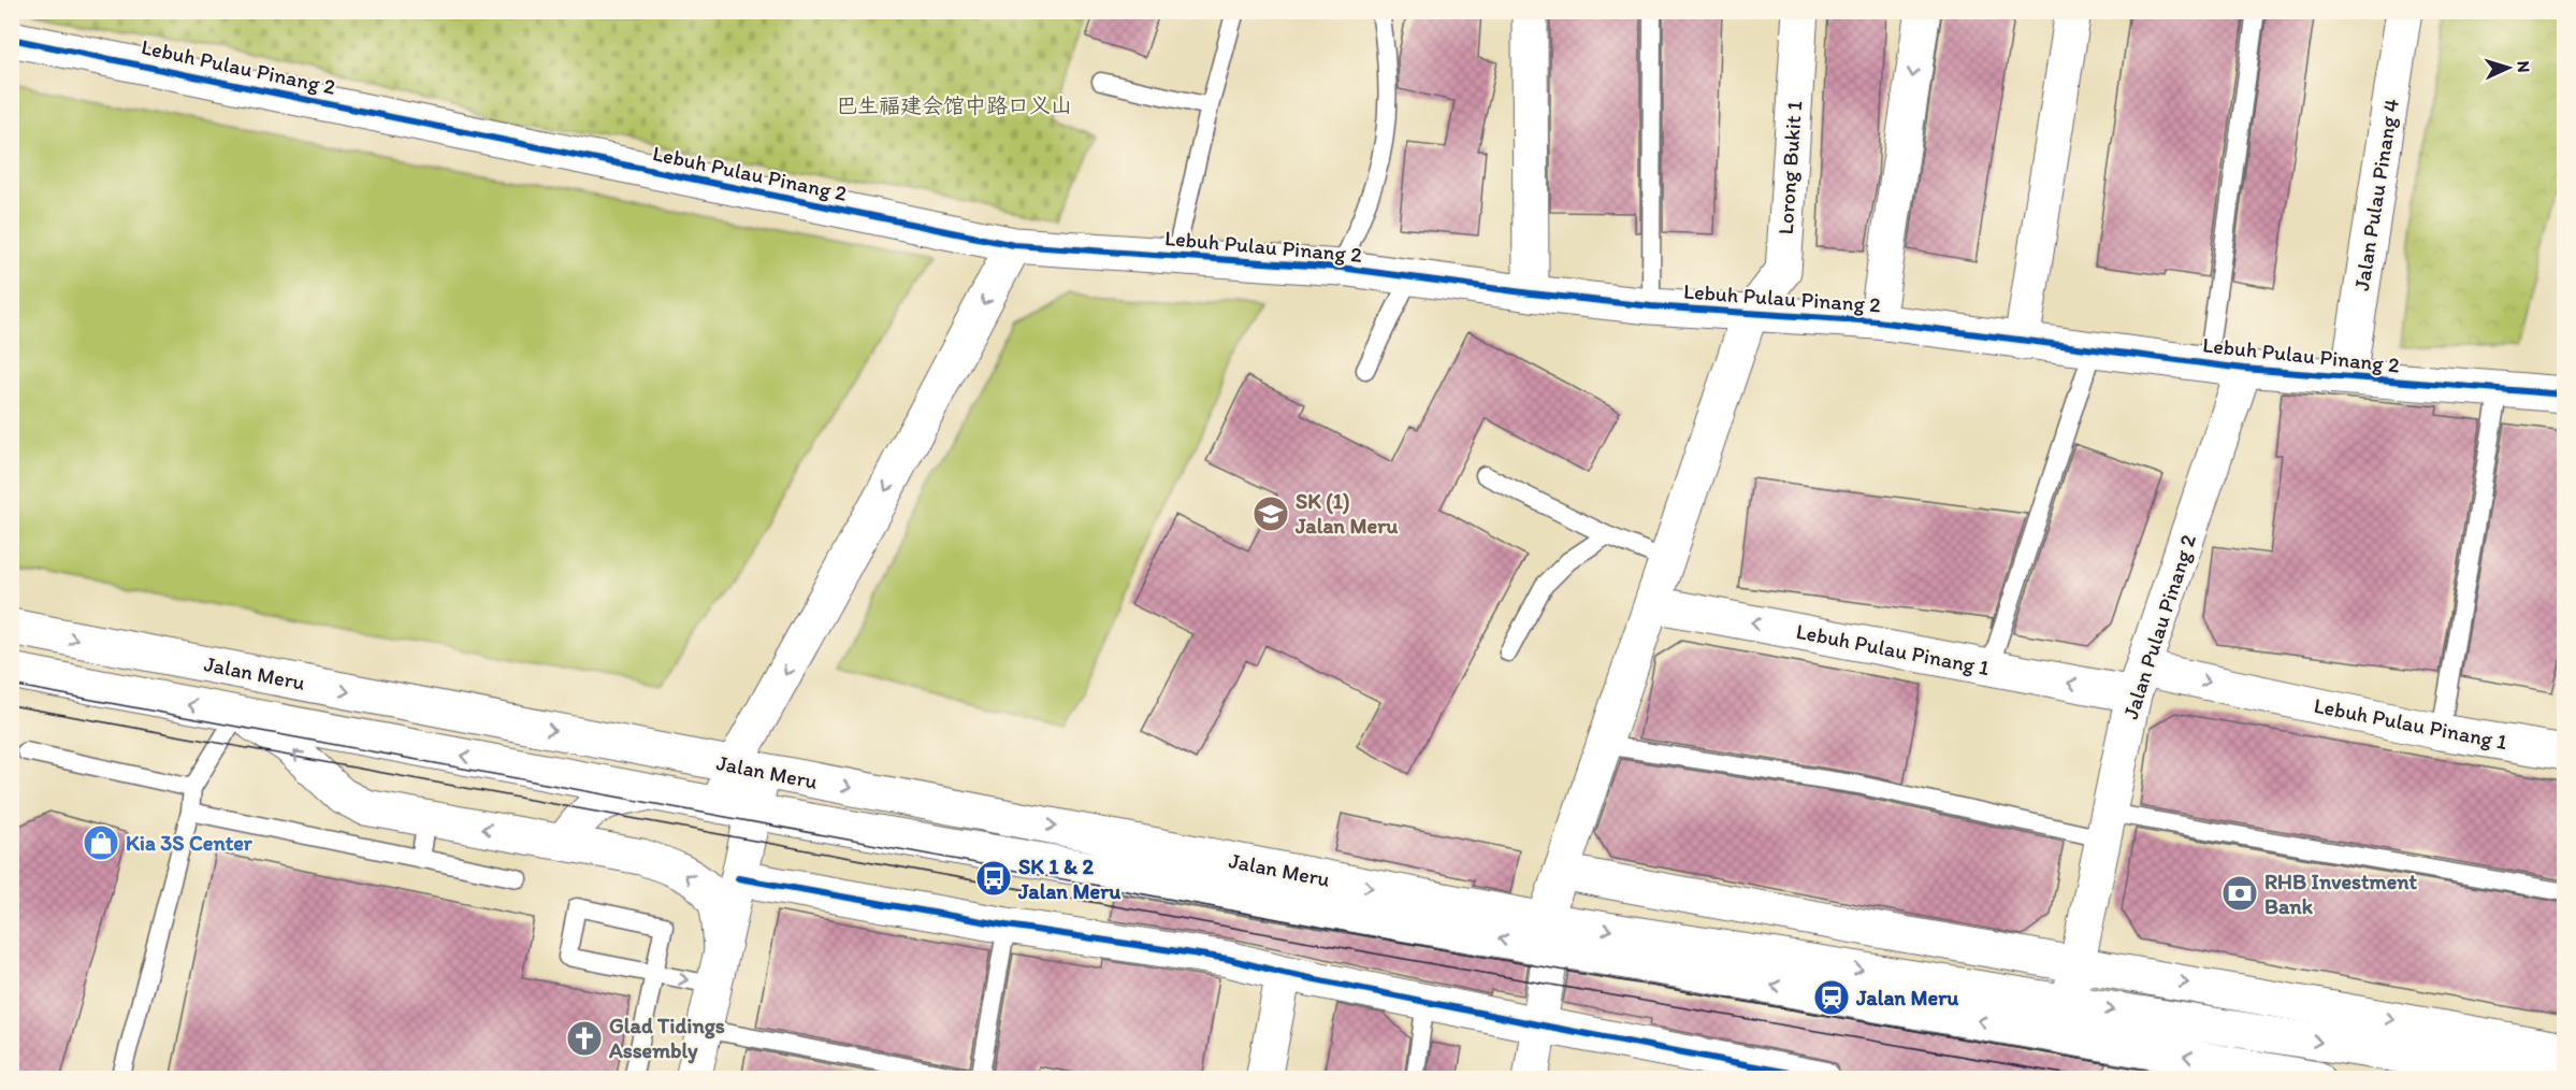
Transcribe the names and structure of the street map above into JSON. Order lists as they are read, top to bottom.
{
  "streets": {
    "main road": [
      "Lebuh Pulau Pinang 2",
      "Lorong Bukit 1",
      "Jalan Pulau Pinang 4",
      "Jalan Pulau Pinang 2",
      "Lebuh Pulau Pinang 1",
      "Jalan Meru"
    ]
  },
  "crossings": [
    ["Lebuh Pulau Pinang 2", "Lorong Bukit 1"],
    ["Lebuh Pulau Pinang 2", "Jalan Pulau Pinang 4"],
    ["Lebuh Pulau Pinang 2", "Jalan Pulau Pinang 2"],
    ["Lorong Bukit 1", "Lebuh Pulau Pinang 1"],
    ["Lorong Bukit 1", "Jalan Meru"],
    ["Jalan Pulau Pinang 2", "Lebuh Pulau Pinang 1"],
    ["Jalan Pulau Pinang 2", "Jalan Meru"]
  ],
  "parks": ["巴生福建会馆中路口义山"],
  "places": {
    "school or university": ["SK (1) Jalan Meru"],
    "shop": ["Kia 3S Center"],
    "bus stop": ["SK 1 & 2 Jalan Meru"],
    "bank": ["RHB Investment Bank"],
    "station": ["Jalan Meru"],
    "church": ["Glad Tidings Assembly"]
  },
  "north": "right"
}
